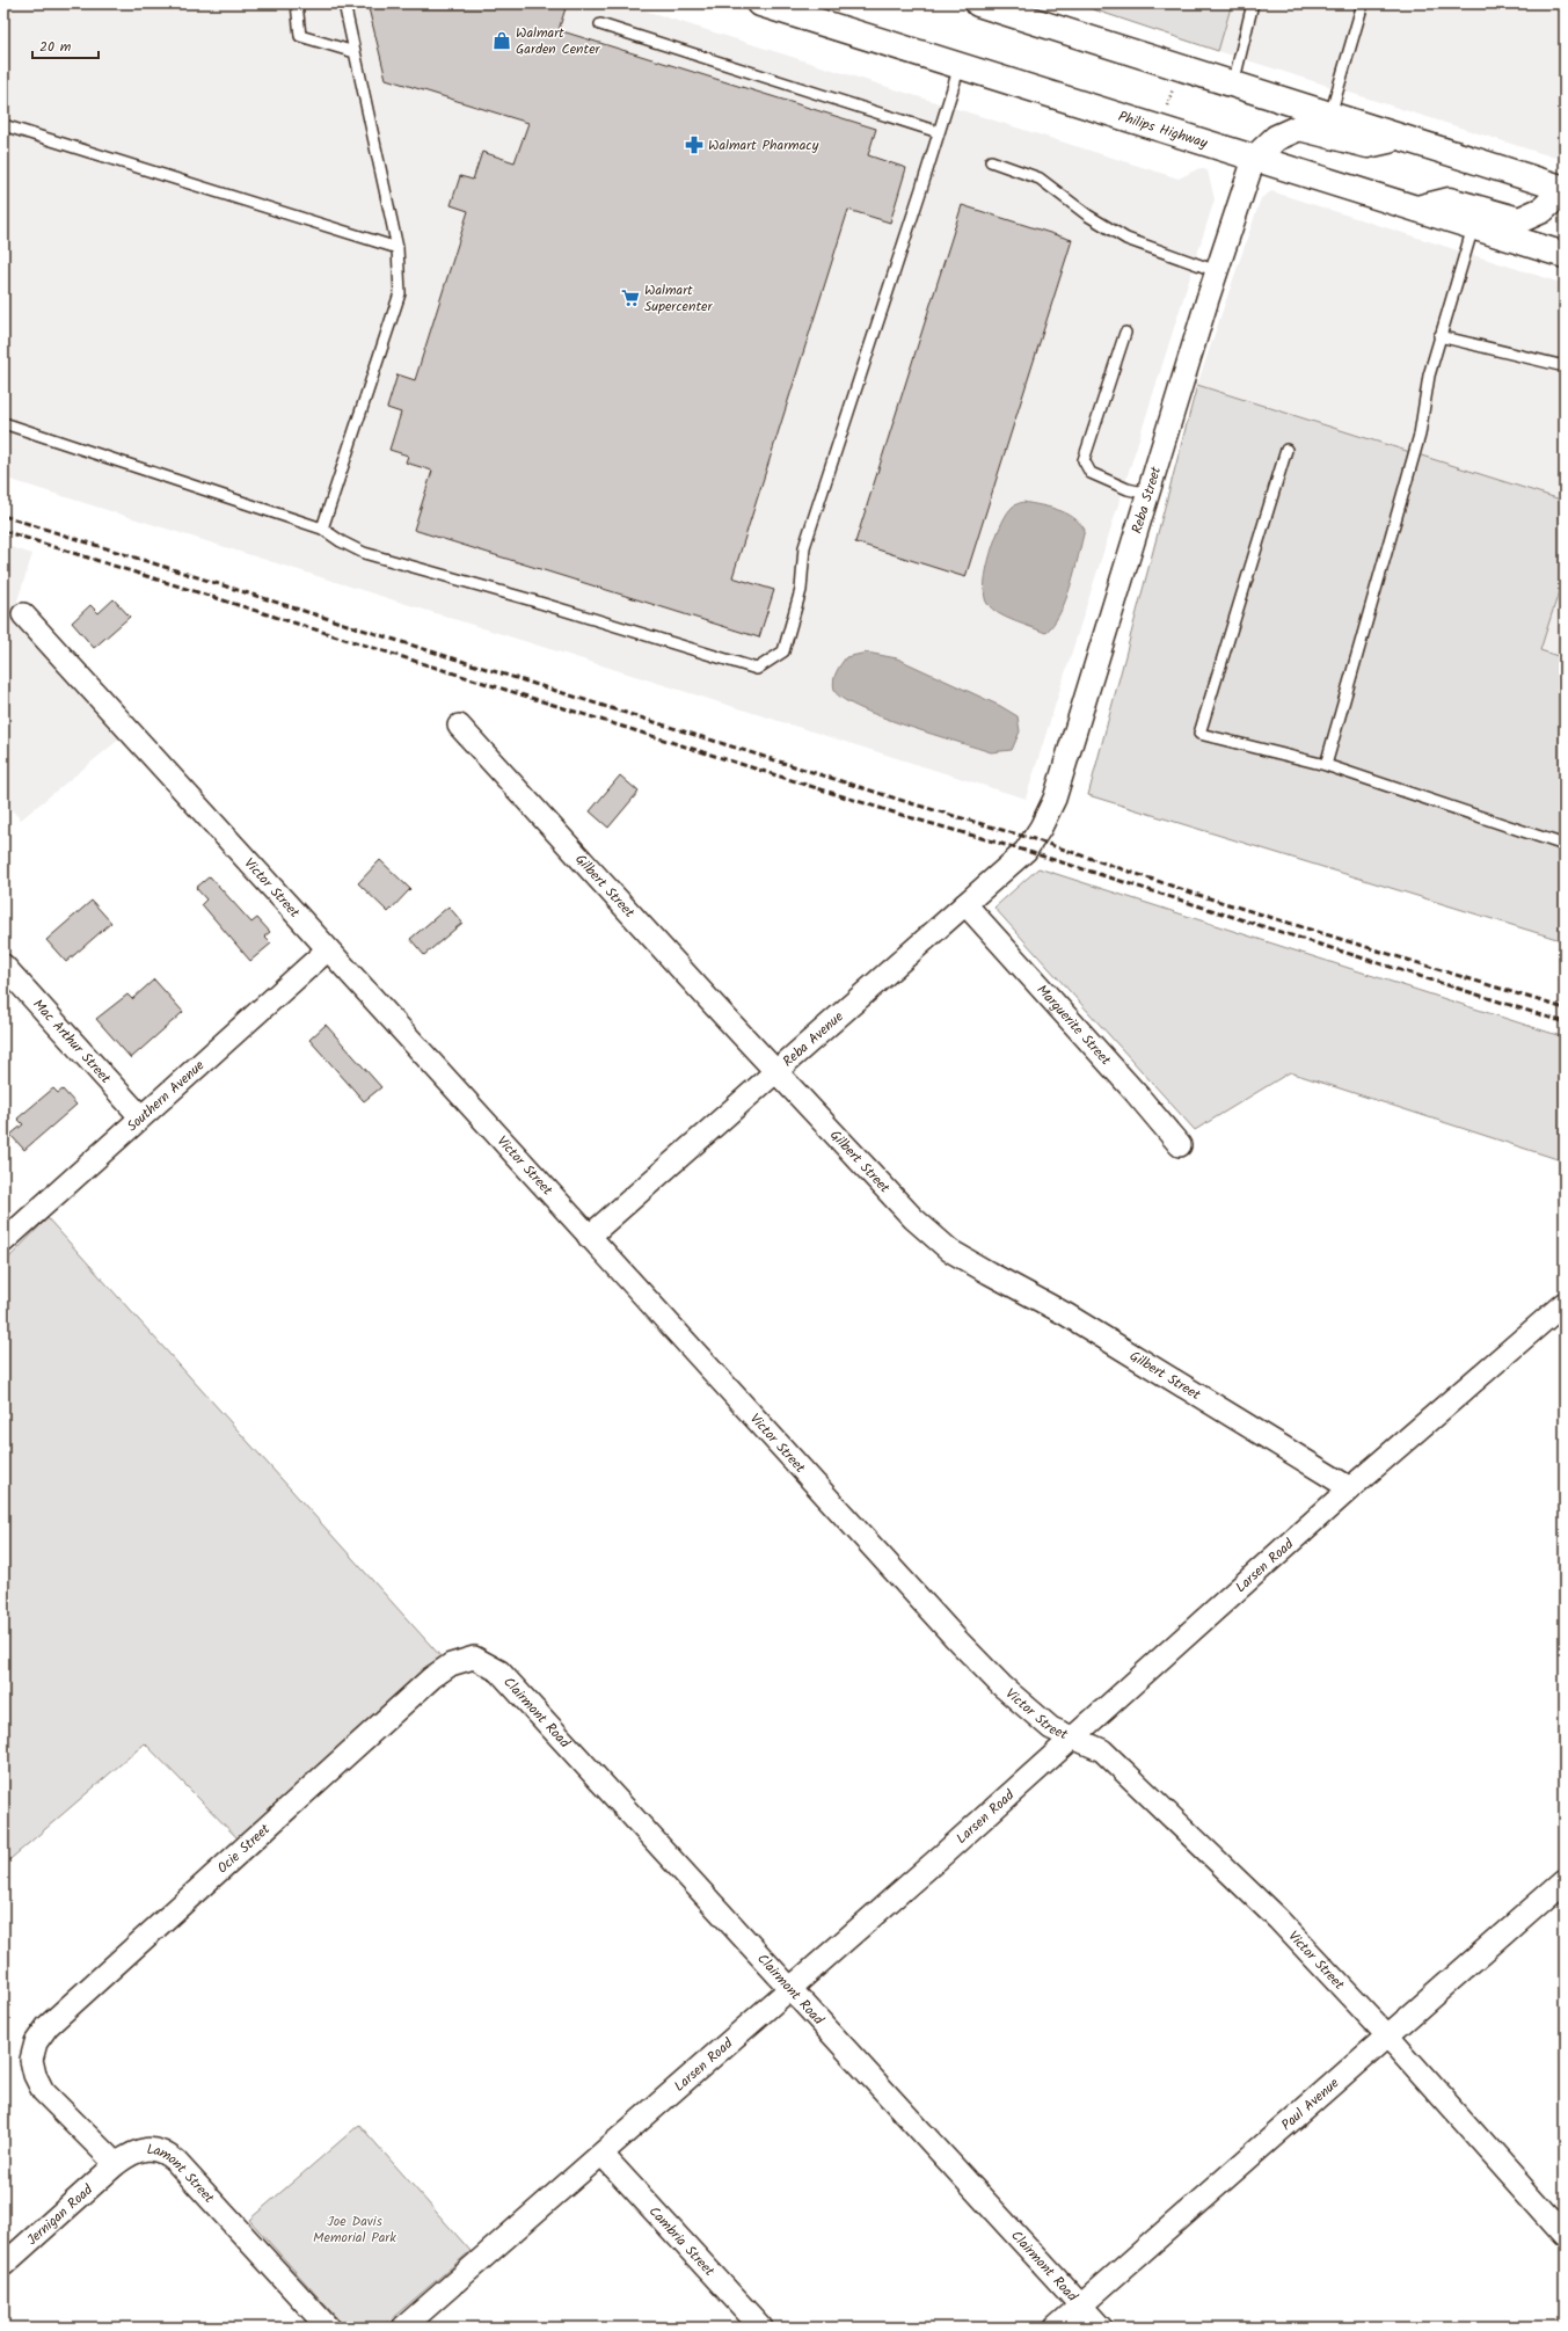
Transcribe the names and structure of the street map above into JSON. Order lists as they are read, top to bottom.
{
  "streets": {
    "main road": ["Philips Highway"],
    "street": [
      "Reba Street",
      "Gilbert Street",
      "Victor Street",
      "Marguerite Street",
      "Reba Avenue",
      "Mac Arthur Street",
      "Southern Avenue",
      "Larsen Road",
      "Clairmont Road",
      "Ocie Street",
      "Paul Avenue",
      "Lamont Street",
      "Jernigan Road",
      "Cambria Street"
    ]
  },
  "crossings": [
    ["Philips Highway", "Reba Street"],
    ["Reba Street", "Reba Avenue"],
    ["Gilbert Street", "Reba Avenue"],
    ["Gilbert Street", "Larsen Road"],
    ["Victor Street", "Reba Avenue"],
    ["Victor Street", "Southern Avenue"],
    ["Victor Street", "Larsen Road"],
    ["Victor Street", "Paul Avenue"],
    ["Marguerite Street", "Reba Avenue"],
    ["Mac Arthur Street", "Southern Avenue"],
    ["Larsen Road", "Clairmont Road"],
    ["Larsen Road", "Cambria Street"],
    ["Clairmont Road", "Ocie Street"],
    ["Clairmont Road", "Paul Avenue"],
    ["Ocie Street", "Lamont Street"],
    ["Ocie Street", "Jernigan Road"],
    ["Lamont Street", "Jernigan Road"]
  ],
  "parks": ["Joe Davis Memorial Park"],
  "places": {
    "shop": ["Walmart Garden Center"],
    "pharmacy": ["Walmart Pharmacy"],
    "supermarket": ["Walmart Supercenter"]
  },
  "scale_bar": "20 m"
}
